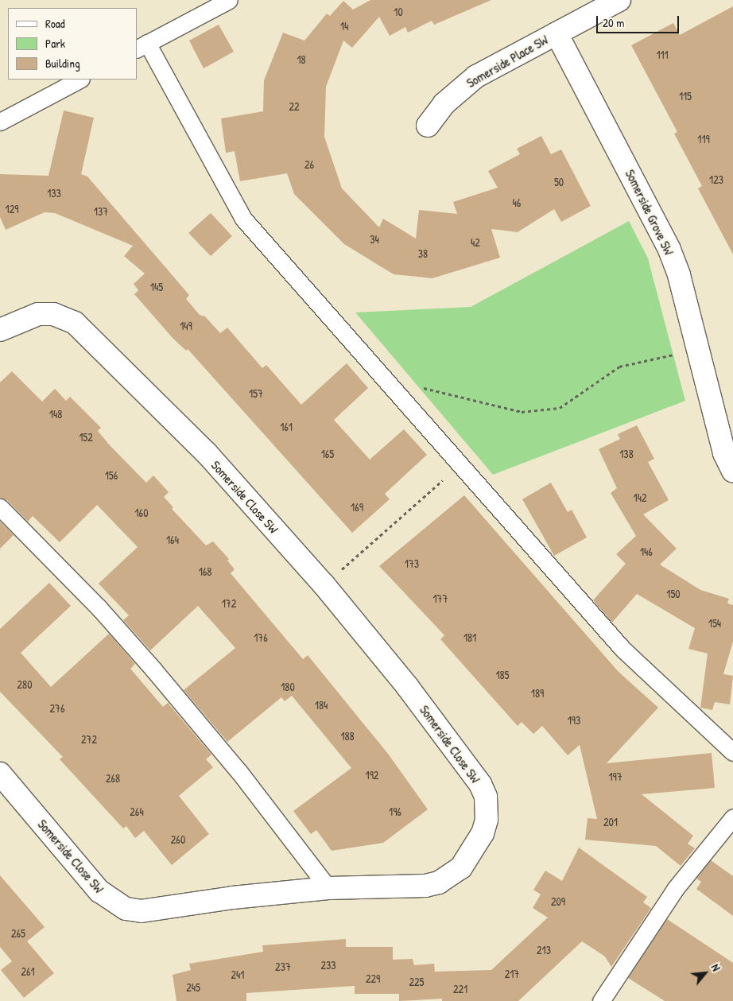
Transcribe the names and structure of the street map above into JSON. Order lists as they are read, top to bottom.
{
  "streets": {
    "street": ["Somerside Place SW", "Somerside Grove SW", "Somerside Close SW"]
  },
  "crossings": [
    ["Somerside Place SW", "Somerside Grove SW"]
  ],
  "house_numbers": [
    "10",
    "14",
    "111",
    "18",
    "115",
    "22",
    "119",
    "26",
    "123",
    "50",
    "133",
    "46",
    "129",
    "137",
    "34",
    "42",
    "38",
    "145",
    "149",
    "157",
    "148",
    "161",
    "152",
    "165",
    "138",
    "156",
    "142",
    "169",
    "160",
    "164",
    "146",
    "173",
    "168",
    "150",
    "177",
    "172",
    "154",
    "176",
    "181",
    "185",
    "280",
    "180",
    "189",
    "184",
    "276",
    "193",
    "188",
    "272",
    "192",
    "197",
    "268",
    "264",
    "196",
    "201",
    "260",
    "209",
    "265",
    "213",
    "233",
    "237",
    "261",
    "217",
    "241",
    "229",
    "225",
    "245",
    "221"
  ],
  "legend": ["Road", "Park", "Building"],
  "scale_bar": "20 m",
  "north": "top right"
}
